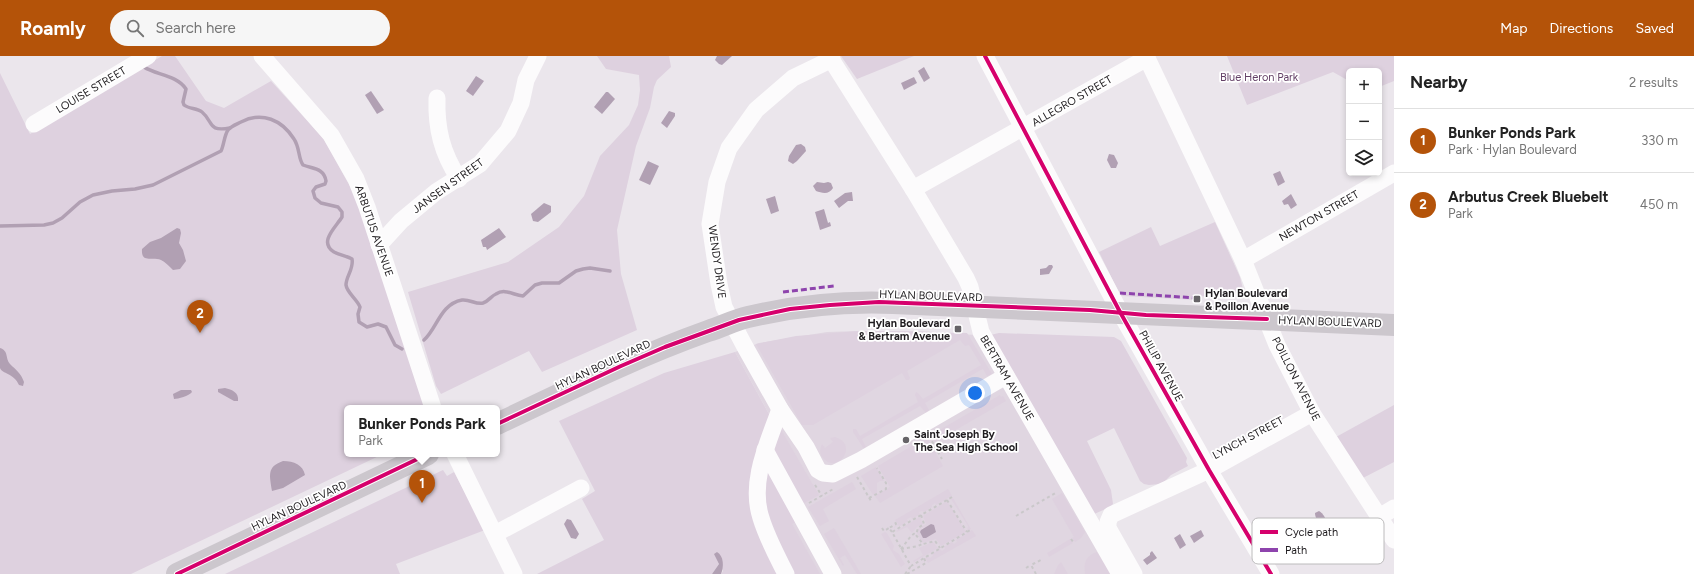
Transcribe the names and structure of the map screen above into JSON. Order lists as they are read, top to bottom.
{
  "streets": {
    "main road": ["HYLAN BOULEVARD"],
    "street": [
      "LOUISE STREET",
      "ALLEGRO STREET",
      "JANSEN STREET",
      "NEWTON STREET",
      "ARBUTUS AVENUE",
      "WENDY DRIVE",
      "PHILIP AVENUE",
      "BERTRAM AVENUE",
      "POILLON AVENUE",
      "LYNCH STREET"
    ]
  },
  "crossings": [
    ["ALLEGRO STREET", "PHILIP AVENUE"],
    ["ALLEGRO STREET", "BERTRAM AVENUE"],
    ["ALLEGRO STREET", "POILLON AVENUE"],
    ["JANSEN STREET", "ARBUTUS AVENUE"],
    ["NEWTON STREET", "POILLON AVENUE"],
    ["WENDY DRIVE", "HYLAN BOULEVARD"],
    ["WENDY DRIVE", "BERTRAM AVENUE"],
    ["HYLAN BOULEVARD", "PHILIP AVENUE"],
    ["HYLAN BOULEVARD", "BERTRAM AVENUE"],
    ["HYLAN BOULEVARD", "POILLON AVENUE"],
    ["PHILIP AVENUE", "LYNCH STREET"],
    ["POILLON AVENUE", "LYNCH STREET"]
  ],
  "parks": ["Blue Heron Park"],
  "places": {
    "transit": ["Hylan Boulevard & Poillon Avenue", "Hylan Boulevard & Bertram Avenue"],
    "other": ["Saint Joseph By The Sea High School"]
  },
  "legend": ["Cycle path", "Path"],
  "page": {
    "header": "Roamly",
    "search": "Search here",
    "nav": ["Map", "Directions", "Saved"],
    "heading": ["Nearby", "2 results"],
    "map_buttons": ["+", "−"],
    "list": [
      {
        "mark": "1",
        "name": "Bunker Ponds Park",
        "note": "Park · Hylan Boulevard",
        "value": "330 m"
      },
      {
        "mark": "2",
        "name": "Arbutus Creek Bluebelt",
        "note": "Park",
        "value": "450 m"
      }
    ],
    "pins": ["2", "1"],
    "popup": ["Bunker Ponds Park", "Park"]
  }
}
